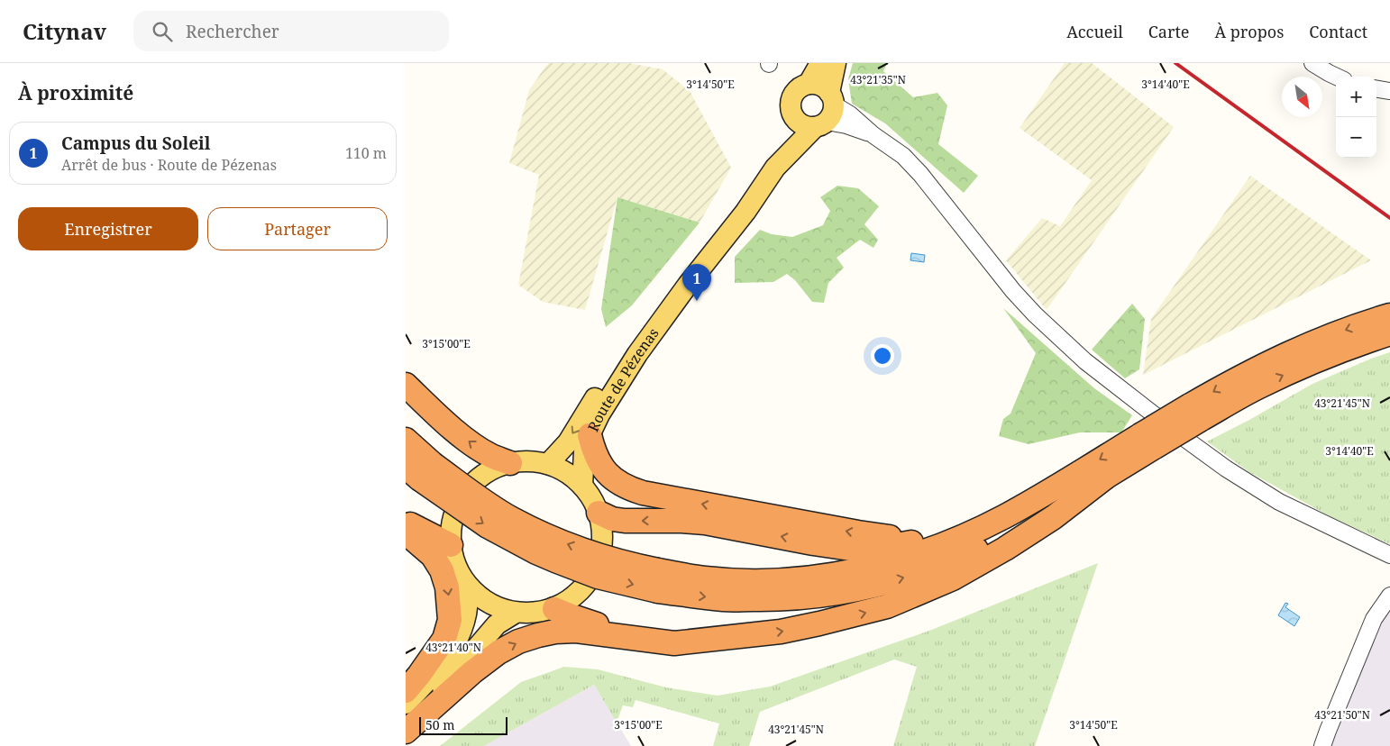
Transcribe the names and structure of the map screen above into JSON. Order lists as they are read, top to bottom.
{
  "streets": {
    "main road": ["Route de Pézenas"]
  },
  "scale_bar": "50 m",
  "north": "bottom right",
  "page": {
    "header": "Citynav",
    "search": "Rechercher",
    "nav": [
      "Accueil",
      "Carte",
      "À propos",
      "Contact"
    ],
    "heading": "À proximité",
    "map_buttons": ["+", "−"],
    "list": [
      {
        "mark": "1",
        "name": "Campus du Soleil",
        "note": "Arrêt de bus · Route de Pézenas",
        "value": "110 m"
      }
    ],
    "buttons": ["Enregistrer", "Partager"],
    "pins": "1",
    "scale": "50 m"
  },
  "coordinates": [
    "43°21'35\"N",
    "3°14'40\"E",
    "3°14'50\"E",
    "3°15'00\"E",
    "43°21'45\"N",
    "43°21'40\"N",
    "43°21'50\"N"
  ]
}
